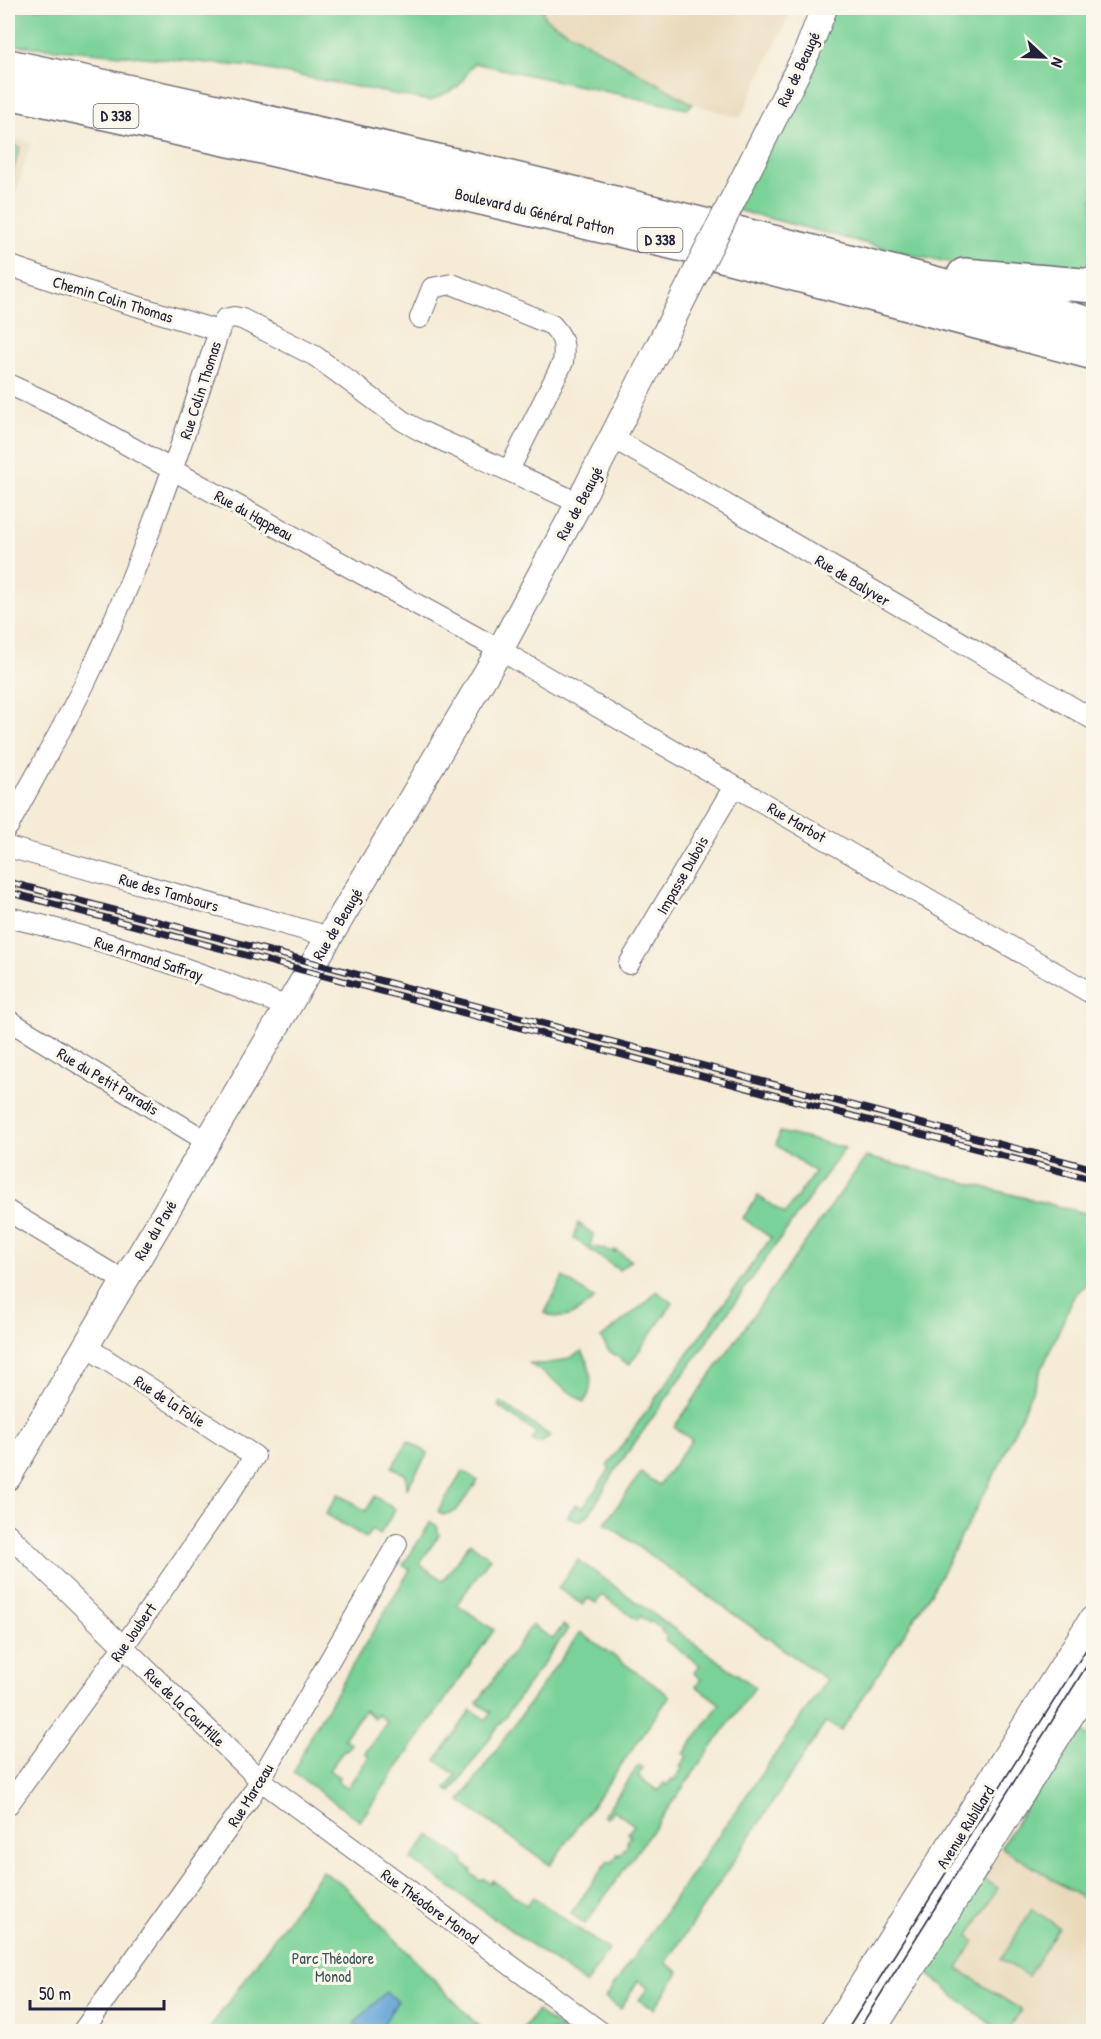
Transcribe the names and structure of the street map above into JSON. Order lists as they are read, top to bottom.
{
  "streets": {
    "highway": ["D 338", "Boulevard du Général Patton"],
    "main road": ["Avenue Rubillard"],
    "street": [
      "Rue de Beaugé",
      "Chemin Colin Thomas",
      "Rue Colin Thomas",
      "Rue du Happeau",
      "Rue de Balyver",
      "Rue Marbot",
      "Impasse Dubois",
      "Rue des Tambours",
      "Rue Armand Saffray",
      "Rue du Petit Paradis",
      "Rue du Pavé",
      "Rue de la Folie",
      "Rue Joubert",
      "Rue de la Courtille",
      "Rue Marceau",
      "Rue Théodore Monod"
    ]
  },
  "crossings": [
    ["Rue de Beaugé", "Rue Colin Thomas"],
    ["Rue de Beaugé", "Rue du Happeau"],
    ["Rue de Beaugé", "Rue de Balyver"],
    ["Rue de Beaugé", "Rue Marbot"],
    ["Rue de Beaugé", "Rue des Tambours"],
    ["Rue de Beaugé", "Rue du Pavé"],
    ["Chemin Colin Thomas", "Rue Colin Thomas"],
    ["Rue Colin Thomas", "Rue du Happeau"],
    ["Rue du Happeau", "Rue Marbot"],
    ["Rue Marbot", "Impasse Dubois"],
    ["Rue Armand Saffray", "Rue du Pavé"],
    ["Rue du Petit Paradis", "Rue du Pavé"],
    ["Rue du Pavé", "Rue de la Folie"],
    ["Rue de la Folie", "Rue Joubert"],
    ["Rue Joubert", "Rue de la Courtille"],
    ["Rue de la Courtille", "Rue Marceau"],
    ["Rue de la Courtille", "Rue Théodore Monod"],
    ["Rue Marceau", "Rue Théodore Monod"]
  ],
  "parks": ["Parc Théodore Monod"],
  "scale_bar": "50 m",
  "north": "right"
}
